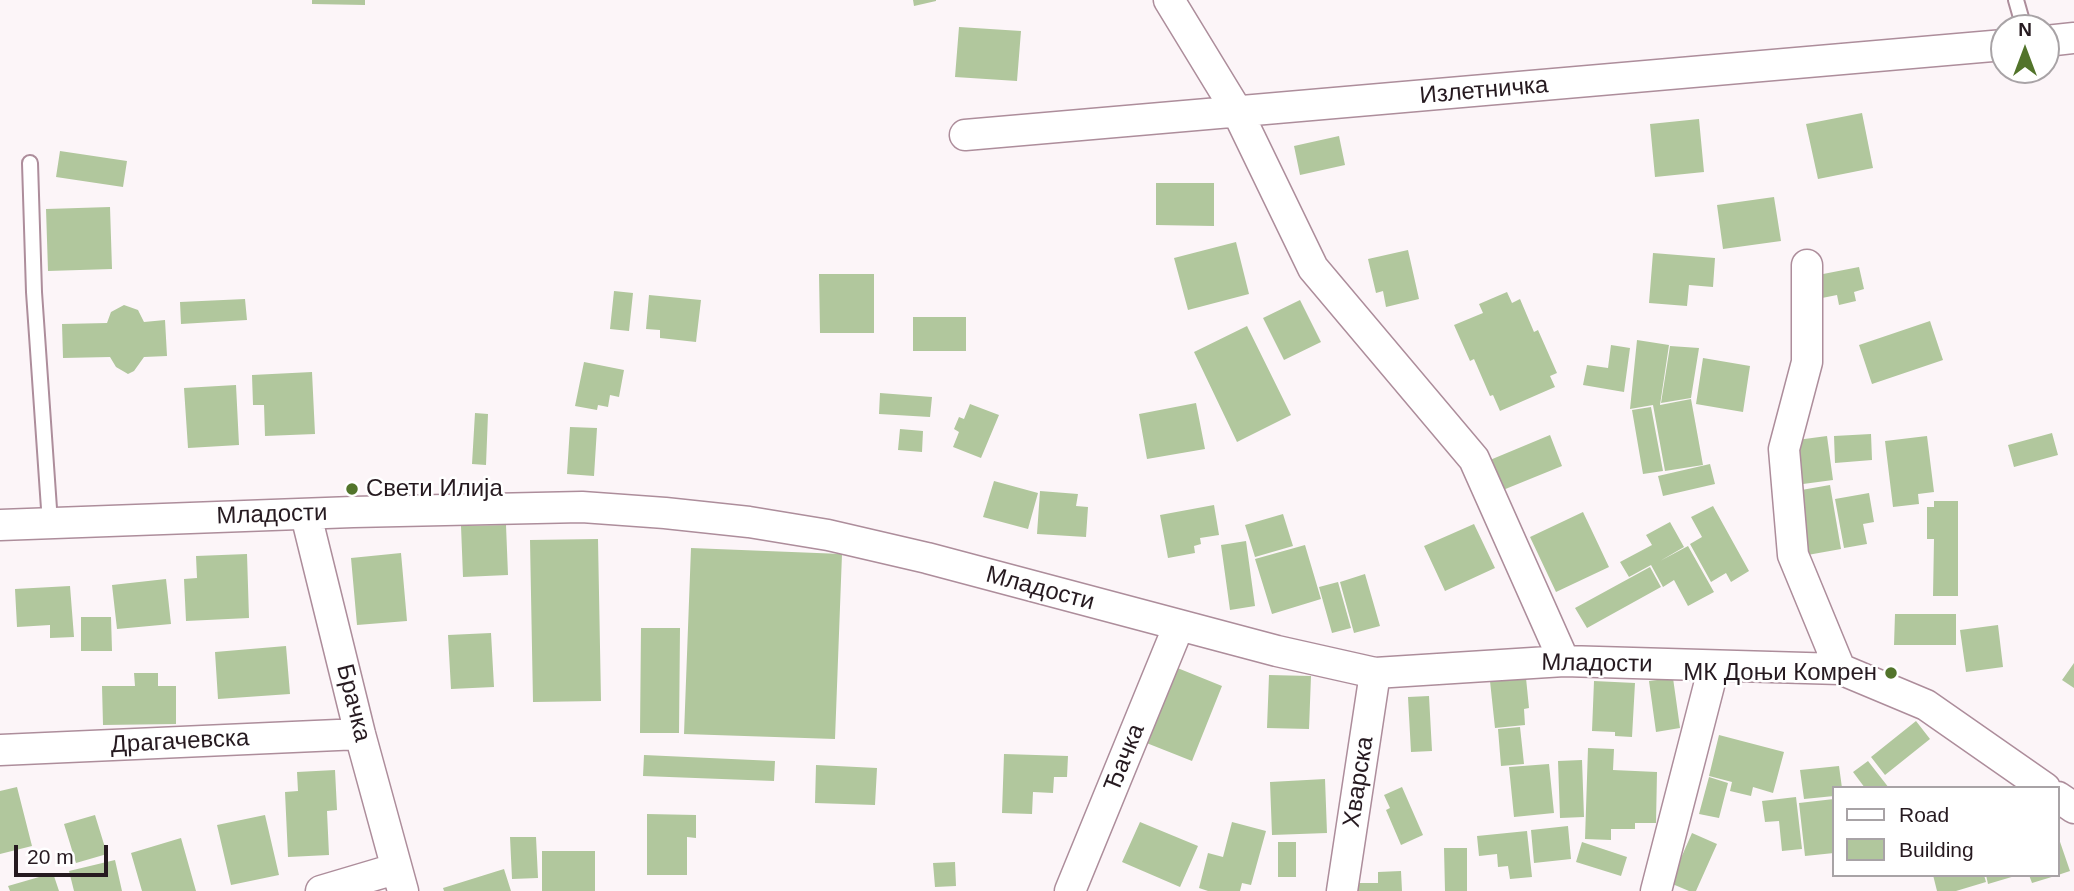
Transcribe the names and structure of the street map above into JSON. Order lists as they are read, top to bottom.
{
  "streets": {
    "street": [
      "Излетничка",
      "Младости",
      "Брачка",
      "Драгачевска",
      "Ђачка",
      "Хварска"
    ]
  },
  "crossings": [
    ["Младости", "Брачка"],
    ["Младости", "Ђачка"],
    ["Младости", "Хварска"],
    ["Брачка", "Драгачевска"]
  ],
  "places": ["Свети Илија", "МК Доњи Комрен"],
  "legend": ["Road", "Building"],
  "scale_bar": "20 m",
  "north": "top"
}
